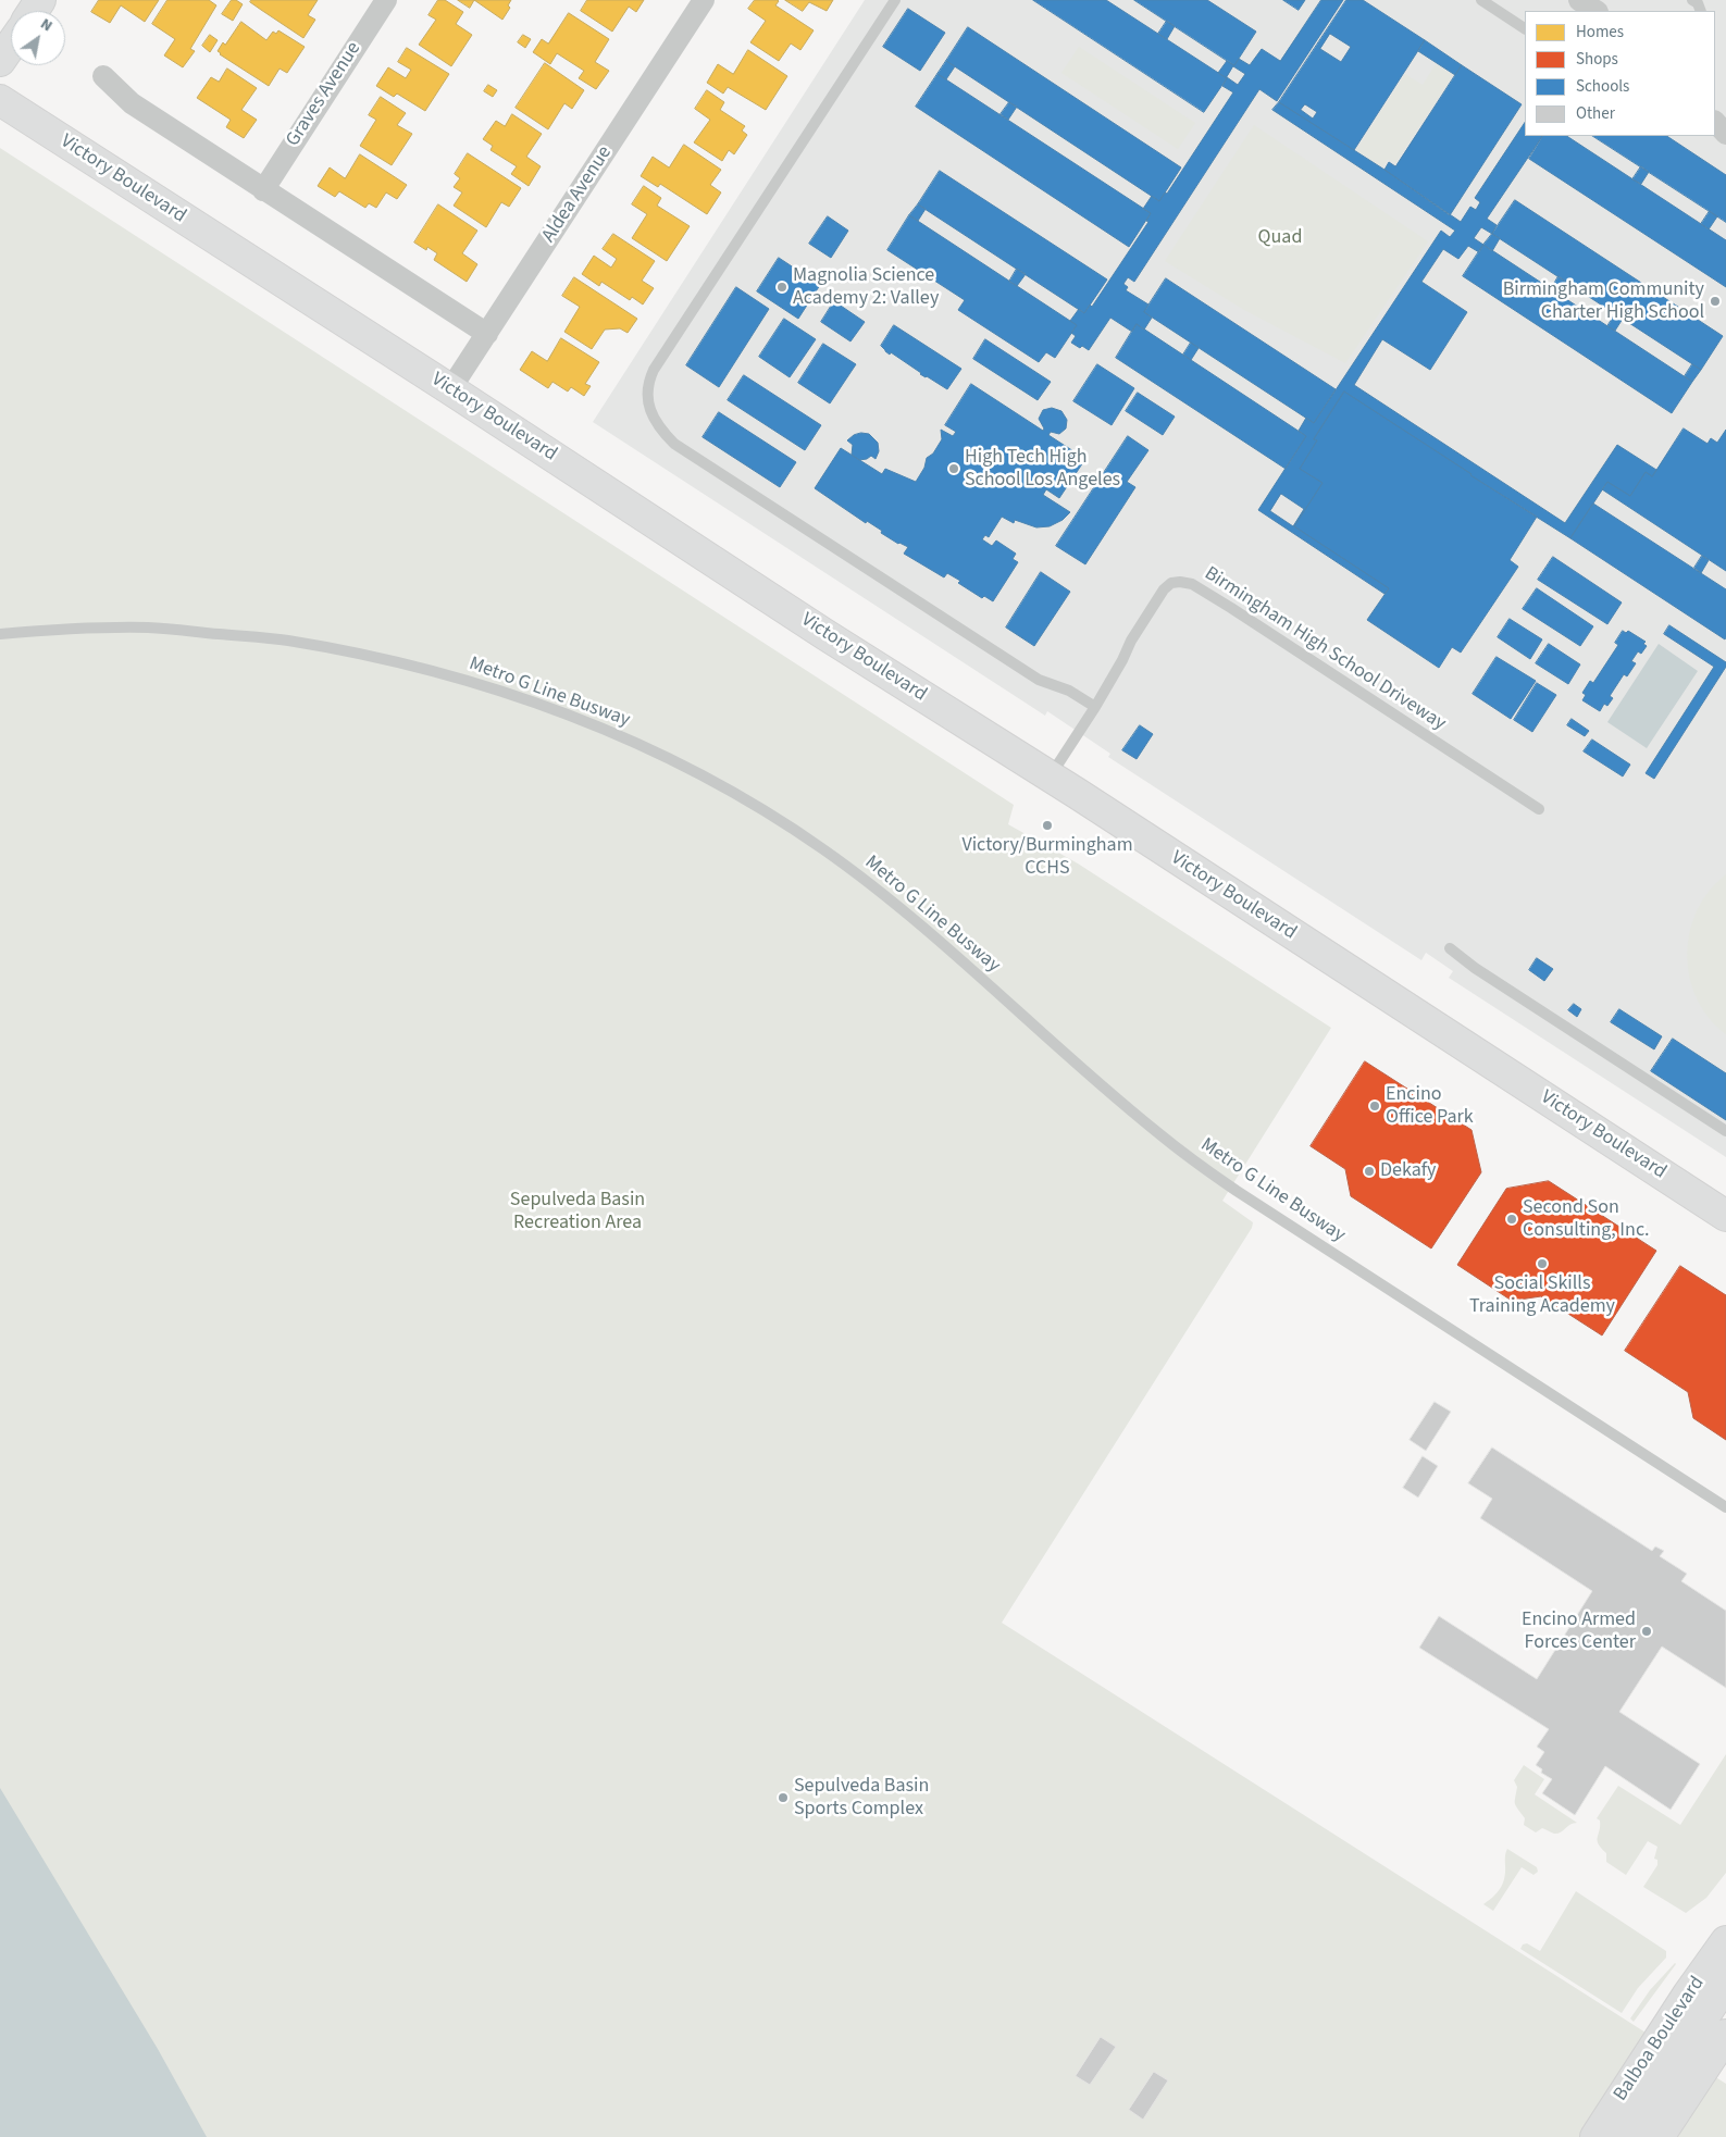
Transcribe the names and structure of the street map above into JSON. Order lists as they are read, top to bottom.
{
  "streets": {
    "main road": ["Victory Boulevard", "Balboa Boulevard"],
    "street": ["Graves Avenue", "Aldea Avenue"],
    "lane": ["Birmingham High School Driveway", "Metro G Line Busway"]
  },
  "crossings": [
    ["Victory Boulevard", "Aldea Avenue"],
    ["Victory Boulevard", "Birmingham High School Driveway"]
  ],
  "parks": ["Quad", "Sepulveda Basin Recreation Area"],
  "places": [
    "Magnolia Science Academy 2: Valley",
    "Birmingham Community Charter High School",
    "High Tech High School Los Angeles",
    "Victory/Burmingham CCHS",
    "Encino Office Park",
    "Dekafy",
    "Second Son Consulting, Inc.",
    "Social Skills Training Academy",
    "Encino Armed Forces Center",
    "Sepulveda Basin Sports Complex"
  ],
  "legend": [
    "Homes",
    "Shops",
    "Schools",
    "Other"
  ],
  "north": "top right"
}
